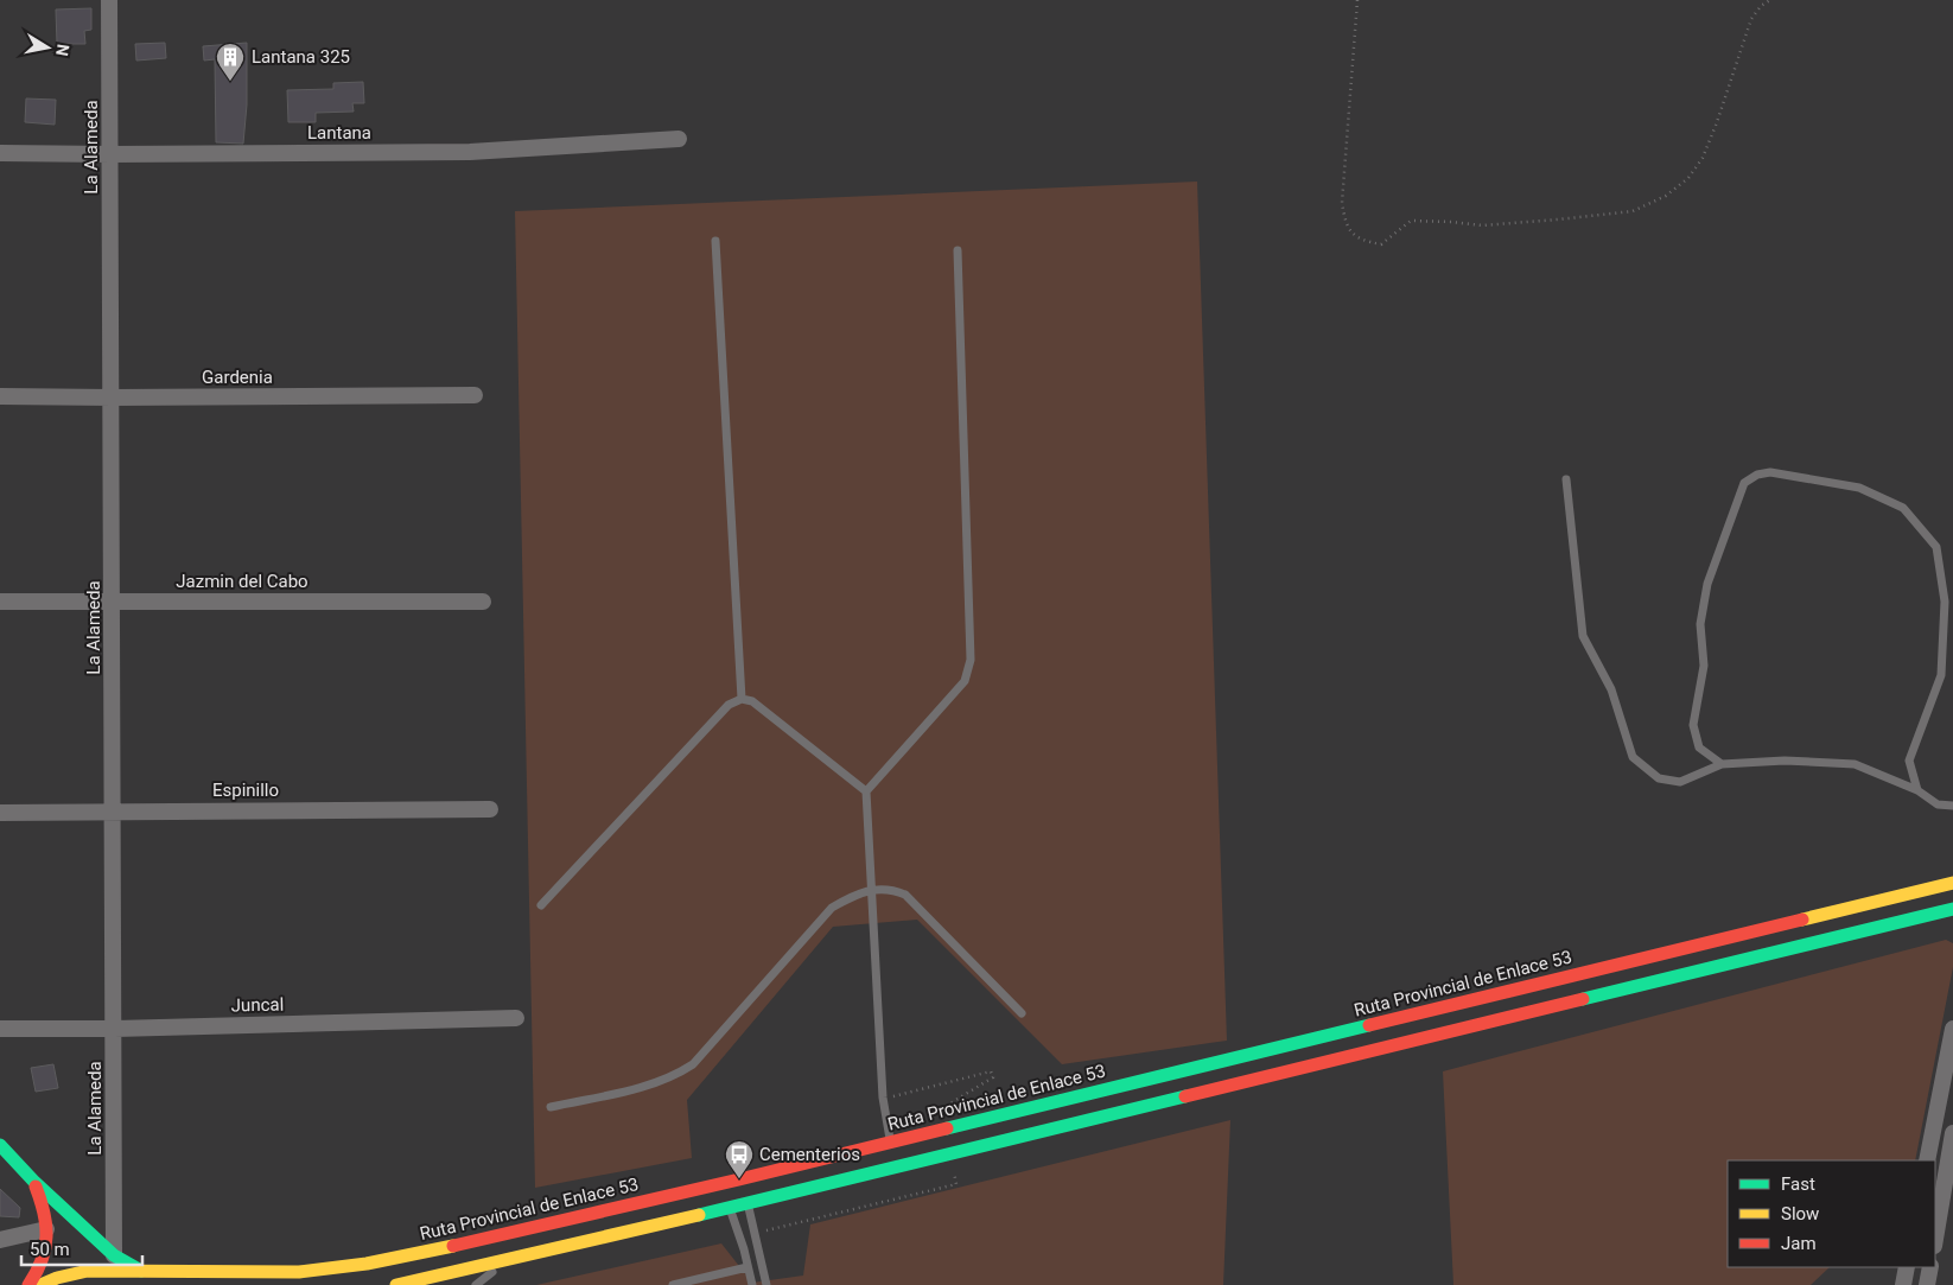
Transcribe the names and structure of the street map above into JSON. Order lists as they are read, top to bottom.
{
  "streets": {
    "main road": ["Ruta Provincial de Enlace 53"],
    "street": [
      "Lantana",
      "La Alameda",
      "Gardenia",
      "Jazmin del Cabo",
      "Espinillo",
      "Juncal"
    ]
  },
  "crossings": [
    ["Lantana", "La Alameda"],
    ["La Alameda", "Gardenia"],
    ["La Alameda", "Jazmin del Cabo"],
    ["La Alameda", "Espinillo"],
    ["La Alameda", "Juncal"]
  ],
  "places": {
    "building": ["Lantana 325"],
    "bus stop": ["Cementerios"]
  },
  "legend": ["Fast", "Slow", "Jam"],
  "scale_bar": "50 m",
  "north": "right"
}
